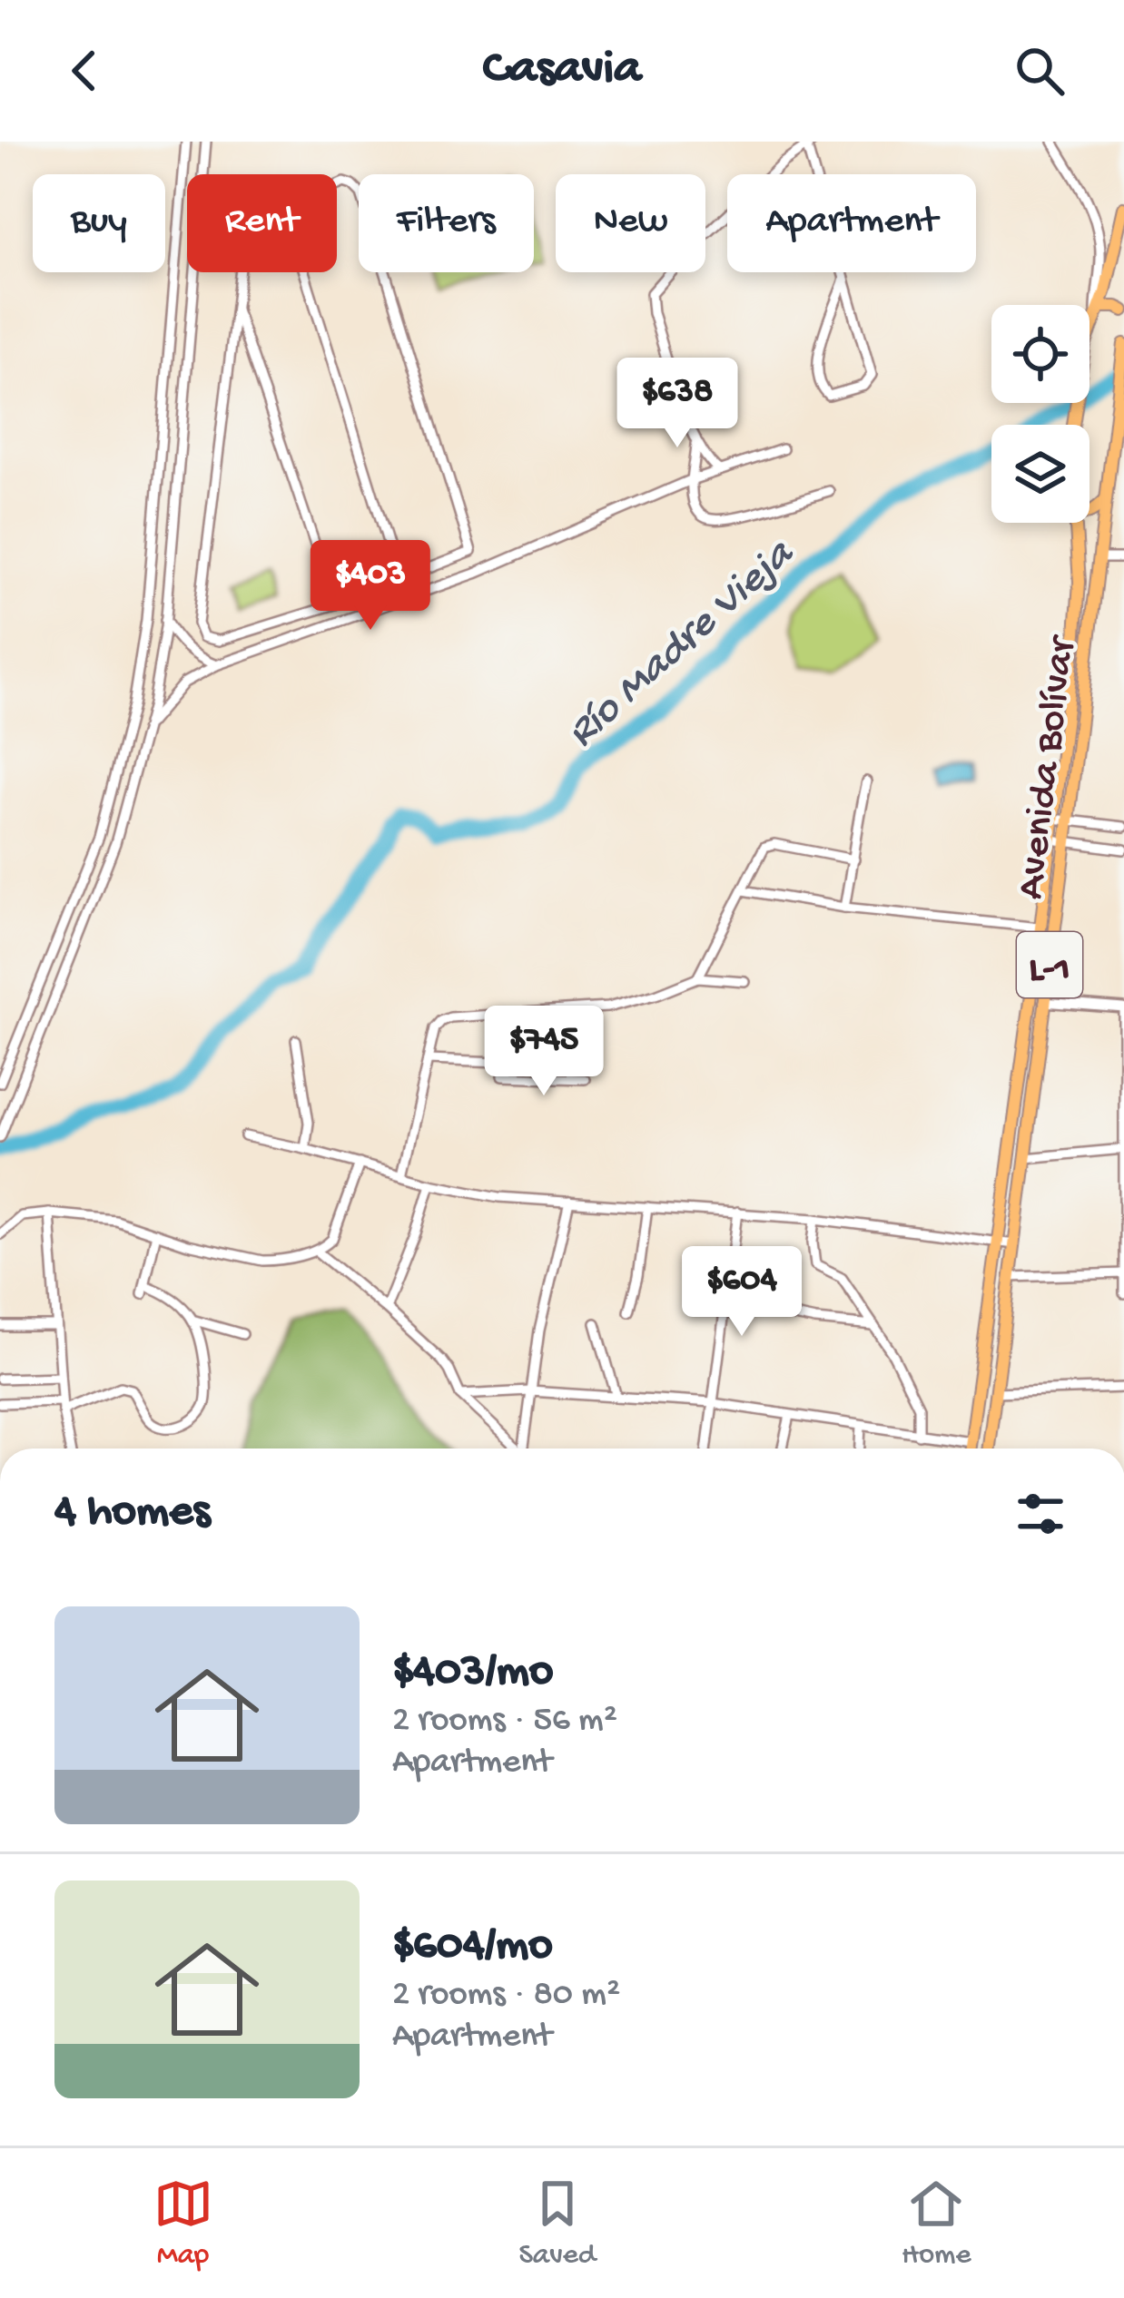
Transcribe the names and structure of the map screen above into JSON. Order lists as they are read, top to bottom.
{
  "streets": {
    "main road": ["Avenida Bolívar", "L-1"]
  },
  "water": ["Río Madre Vieja"],
  "page": {
    "header": "Casavia",
    "chip": [
      "Buy",
      "Rent",
      "Filters",
      "New",
      "Apartment"
    ],
    "price": [
      "$638",
      "$403",
      "$745",
      "$604"
    ],
    "heading": "4 homes",
    "list": [
      {
        "name": "$403/mo",
        "note": "2 rooms · 56 m² · Apartment"
      },
      {
        "name": "$604/mo",
        "note": "2 rooms · 80 m² · Apartment"
      }
    ],
    "tabs": ["Map", "Saved", "Home"]
  }
}
